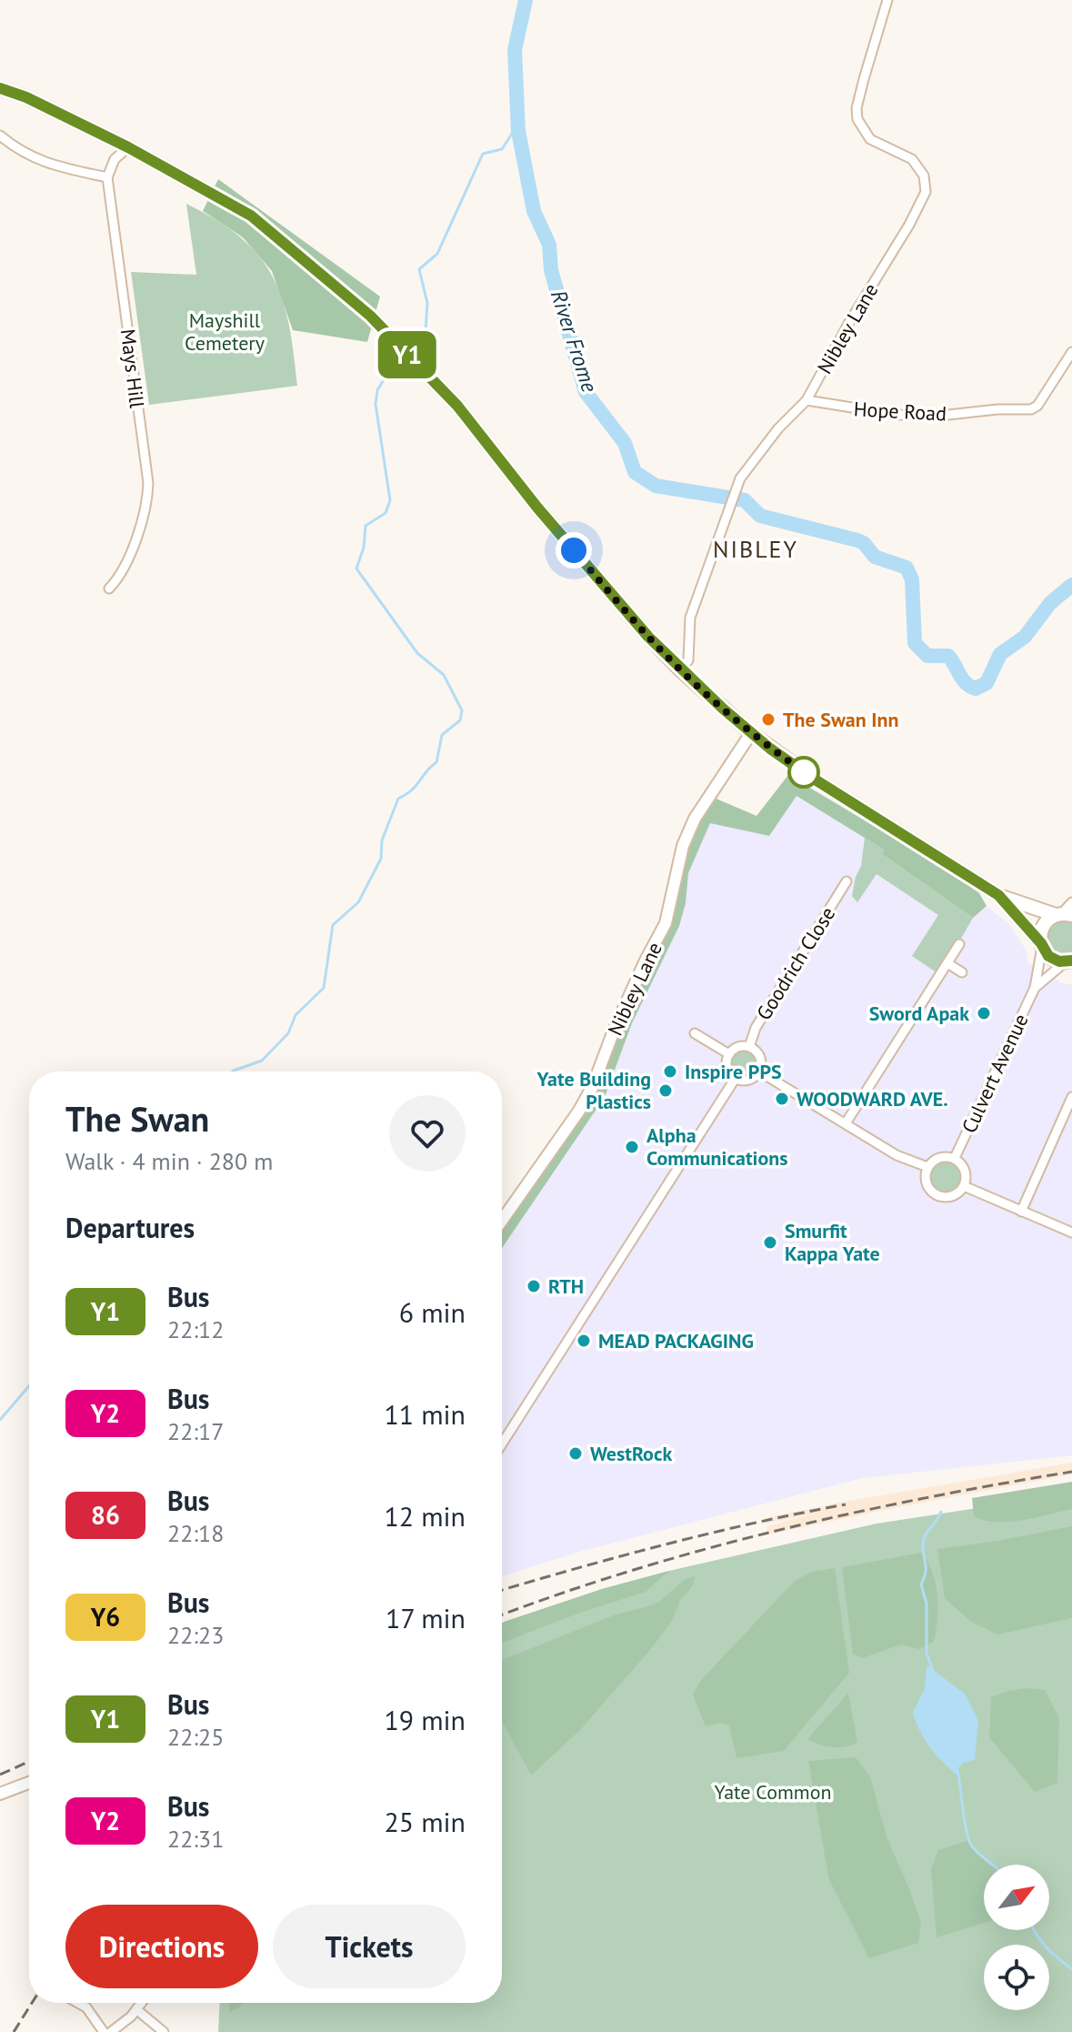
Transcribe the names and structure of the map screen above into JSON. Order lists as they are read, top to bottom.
{
  "streets": {
    "street": [
      "Nibley Lane",
      "Mays Hill",
      "Hope Road",
      "Goodrich Close",
      "Culvert Avenue"
    ]
  },
  "crossings": [
    ["Nibley Lane", "Hope Road"]
  ],
  "districts": ["NIBLEY"],
  "water": ["River Frome"],
  "parks": ["Mayshill Cemetery", "Yate Common"],
  "places": [
    "The Swan Inn",
    "Sword Apak",
    "Inspire PPS",
    "Yate Building Plastics",
    "WOODWARD AVE.",
    "Alpha Communications",
    "Smurfit Kappa Yate",
    "RTH",
    "MEAD PACKAGING",
    "WestRock"
  ],
  "lines": ["bus line Y1"],
  "north": "top right",
  "page": {
    "on_map": "Y1",
    "heading": [
      ["The Swan", "Walk · 4 min · 280 m"],
      "Departures"
    ],
    "list": [
      {
        "mark": "Y1",
        "name": "Bus",
        "note": "22:12",
        "value": "6 min"
      },
      {
        "mark": "Y2",
        "name": "Bus",
        "note": "22:17",
        "value": "11 min"
      },
      {
        "mark": "86",
        "name": "Bus",
        "note": "22:18",
        "value": "12 min"
      },
      {
        "mark": "Y6",
        "name": "Bus",
        "note": "22:23",
        "value": "17 min"
      },
      {
        "mark": "Y1",
        "name": "Bus",
        "note": "22:25",
        "value": "19 min"
      },
      {
        "mark": "Y2",
        "name": "Bus",
        "note": "22:31",
        "value": "25 min"
      }
    ],
    "buttons": ["Directions", "Tickets"]
  }
}
